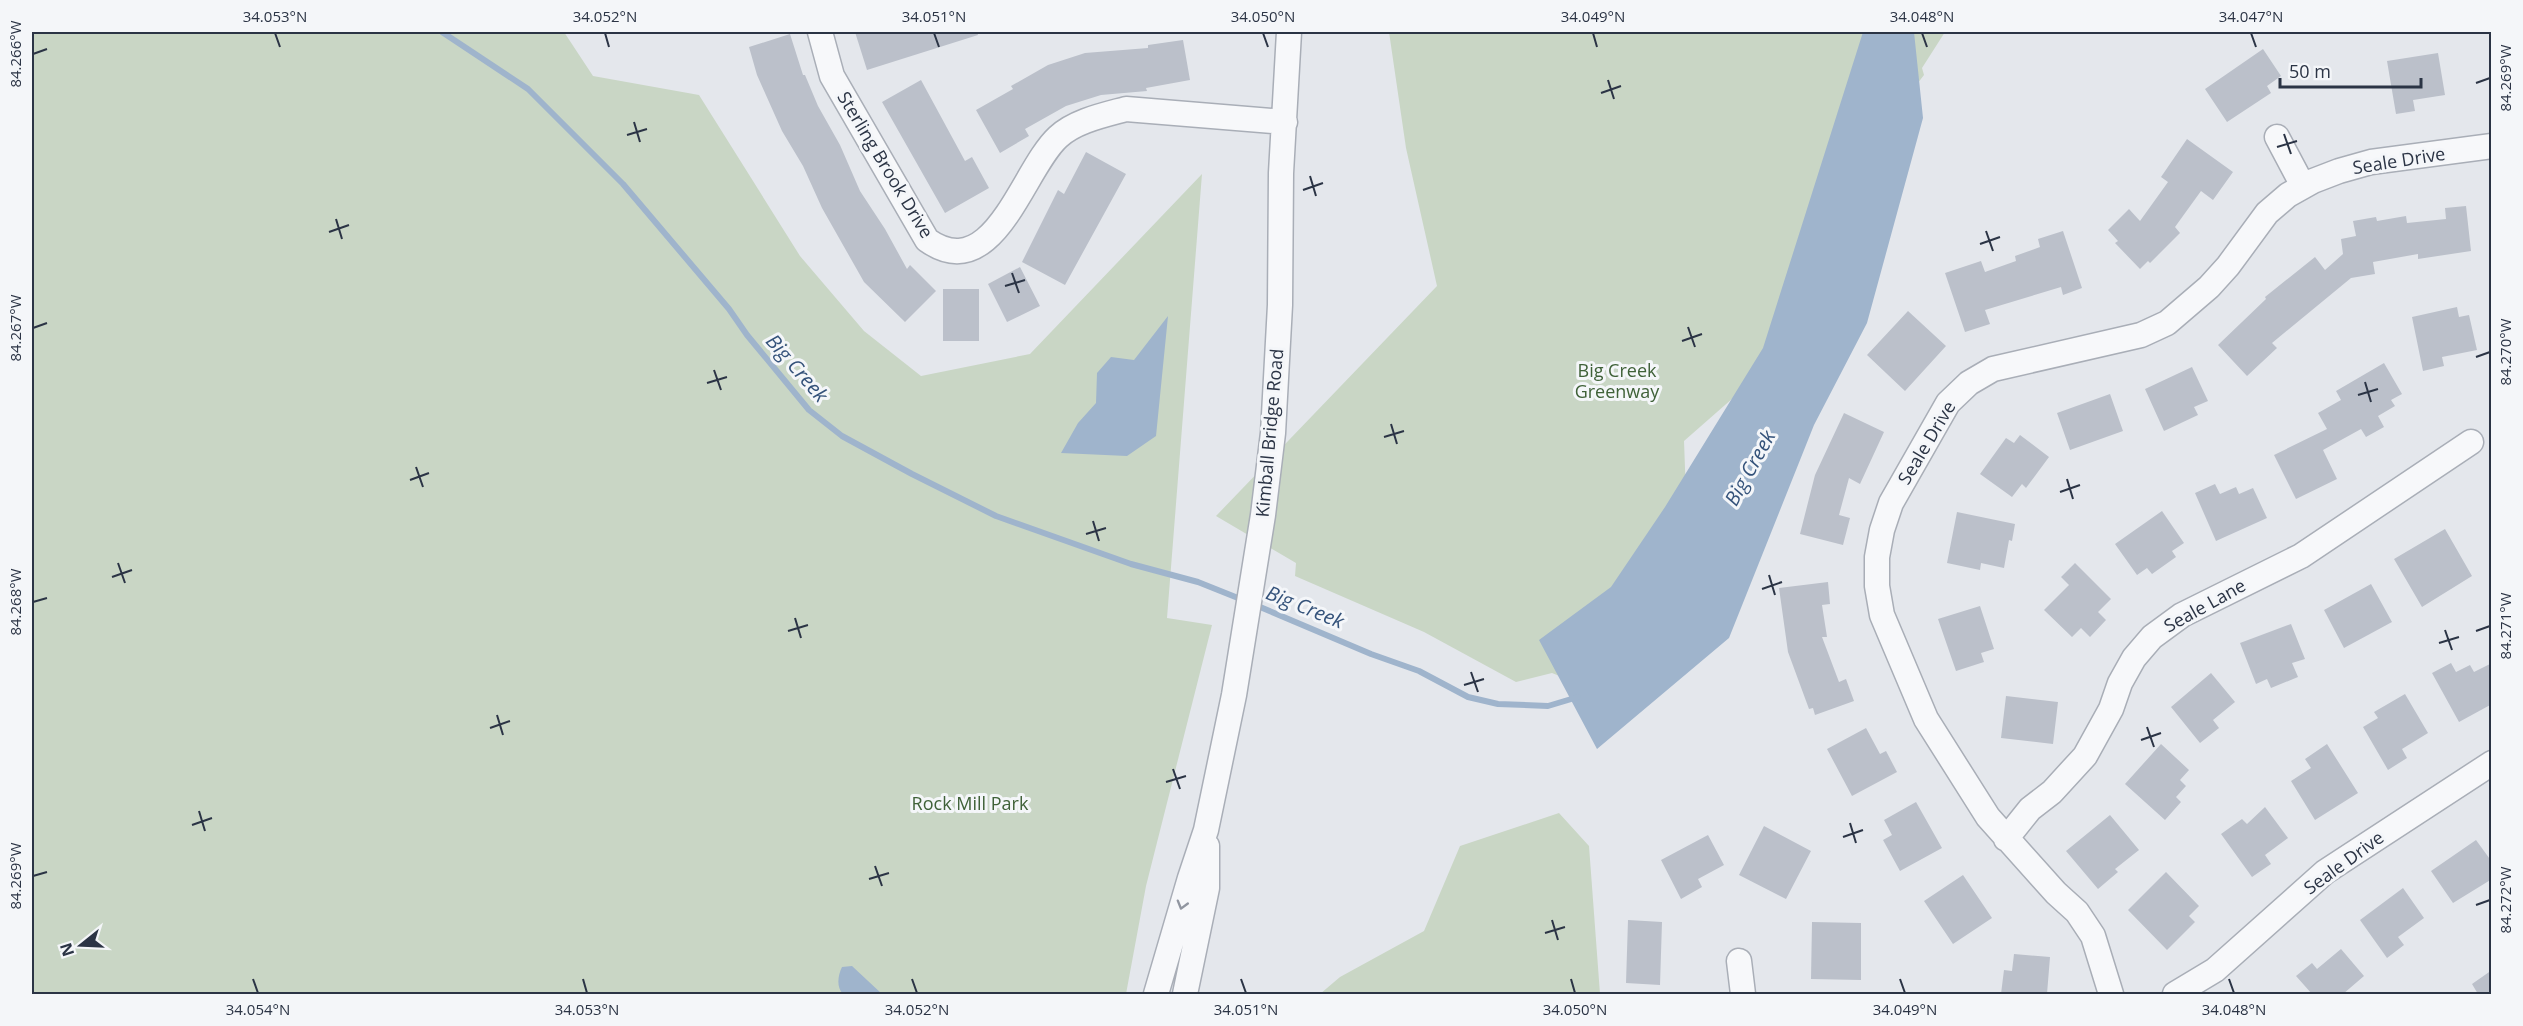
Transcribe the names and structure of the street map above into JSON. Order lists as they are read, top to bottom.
{
  "streets": {
    "street": [
      "Seale Drive",
      "Sterling Brook Drive",
      "Kimball Bridge Road",
      "Seale Lane"
    ]
  },
  "crossings": [
    ["Seale Drive", "Seale Lane"],
    ["Sterling Brook Drive", "Kimball Bridge Road"]
  ],
  "water": ["Big Creek"],
  "parks": ["Big Creek Greenway", "Rock Mill Park"],
  "scale_bar": "50 m",
  "north": "left",
  "coordinates": [
    "34.053°N",
    "34.052°N",
    "34.051°N",
    "34.050°N",
    "34.049°N",
    "34.048°N",
    "34.047°N",
    "84.266°W",
    "84.269°W",
    "84.267°W",
    "84.270°W",
    "84.268°W",
    "84.271°W",
    "84.272°W",
    "34.054°N"
  ]
}
